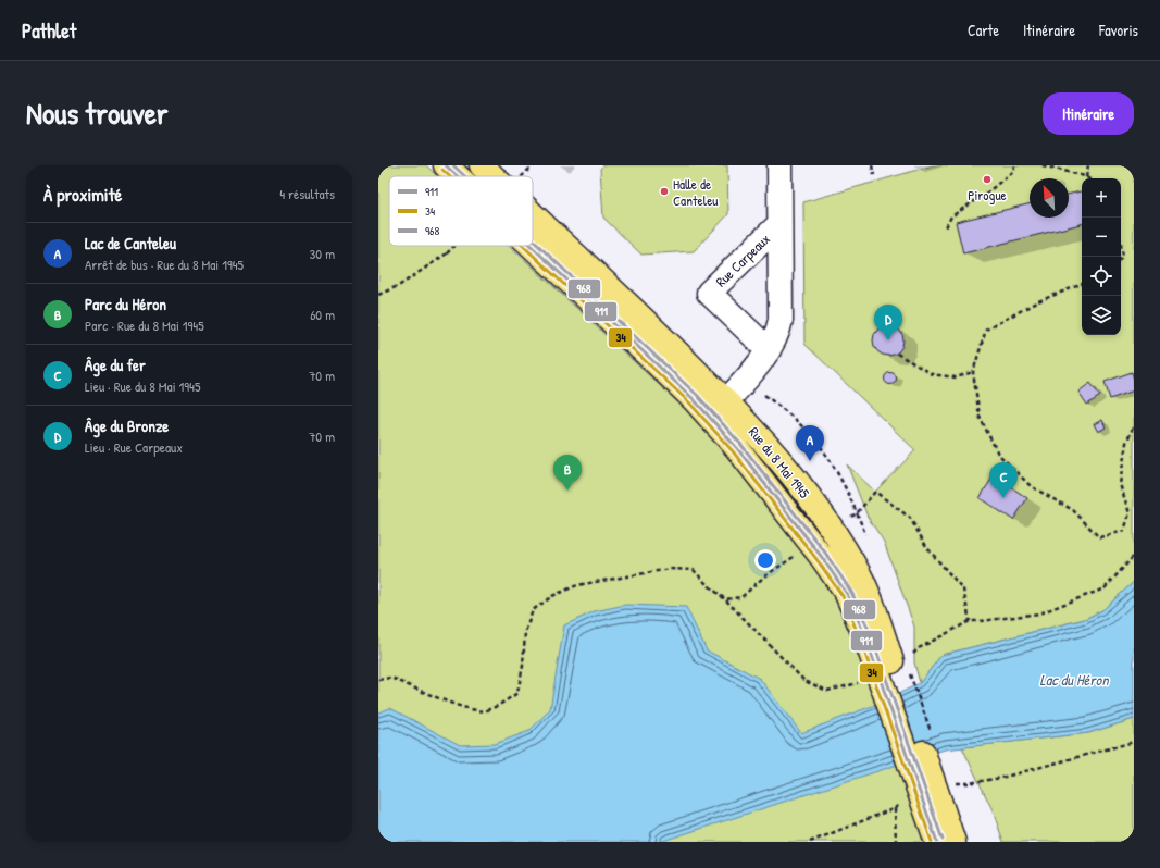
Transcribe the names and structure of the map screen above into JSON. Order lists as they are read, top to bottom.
{
  "streets": {
    "main road": ["Rue du 8 Mai 1945"],
    "street": ["Rue Carpeaux"]
  },
  "crossings": [
    ["Rue Carpeaux", "Rue du 8 Mai 1945"]
  ],
  "water": ["Lac du Héron"],
  "places": ["Pirogue", "Halle de Canteleu"],
  "lines": ["transit line 911", "transit line 968", "transit line 34"],
  "legend": ["911", "34", "968"],
  "north": "top left",
  "page": {
    "header": "Pathlet",
    "nav": ["Carte", "Itinéraire", "Favoris"],
    "title": "Nous trouver",
    "buttons": "Itinéraire",
    "heading": ["À proximité", "4 résultats"],
    "map_buttons": ["+", "−"],
    "list": [
      {
        "mark": "A",
        "name": "Lac de Canteleu",
        "note": "Arrêt de bus · Rue du 8 Mai 1945",
        "value": "30 m"
      },
      {
        "mark": "B",
        "name": "Parc du Héron",
        "note": "Parc · Rue du 8 Mai 1945",
        "value": "60 m"
      },
      {
        "mark": "C",
        "name": "Âge du fer",
        "note": "Lieu · Rue du 8 Mai 1945",
        "value": "70 m"
      },
      {
        "mark": "D",
        "name": "Âge du Bronze",
        "note": "Lieu · Rue Carpeaux",
        "value": "70 m"
      }
    ],
    "pins": [
      "D",
      "A",
      "B",
      "C"
    ]
  }
}
